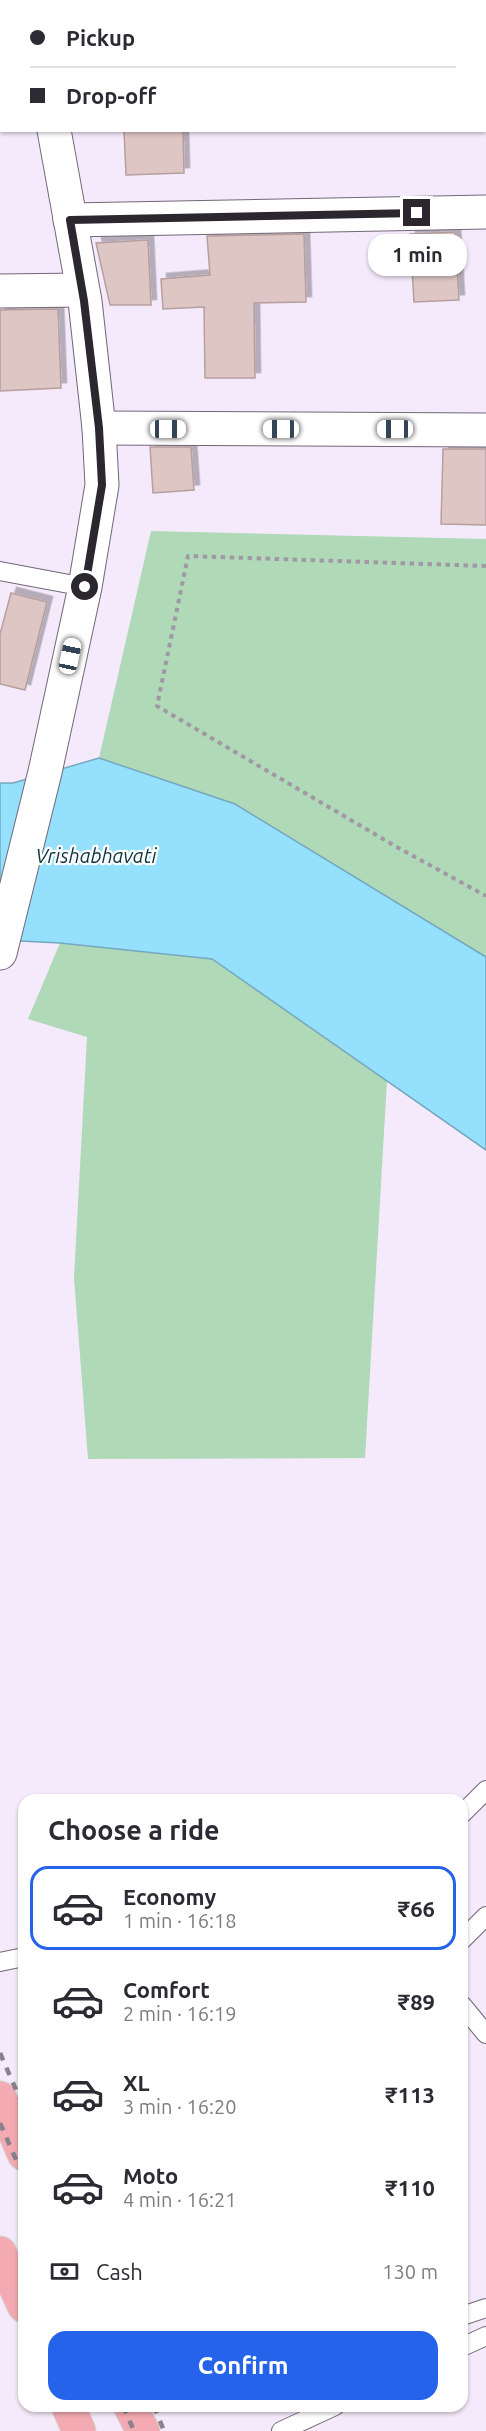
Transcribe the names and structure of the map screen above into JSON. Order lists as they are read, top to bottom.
{
  "water": ["Vrishabhavati"],
  "page": {
    "banner": ["Pickup", "Drop-off"],
    "bubble": "1 min",
    "heading": "Choose a ride",
    "list": [
      {
        "name": "Economy",
        "note": "1 min · 16:18",
        "value": "₹66"
      },
      {
        "name": "Comfort",
        "note": "2 min · 16:19",
        "value": "₹89"
      },
      {
        "name": "XL",
        "note": "3 min · 16:20",
        "value": "₹113"
      },
      {
        "name": "Moto",
        "note": "4 min · 16:21",
        "value": "₹110"
      }
    ],
    "pay": ["Cash", "130 m"],
    "buttons": "Confirm"
  }
}
